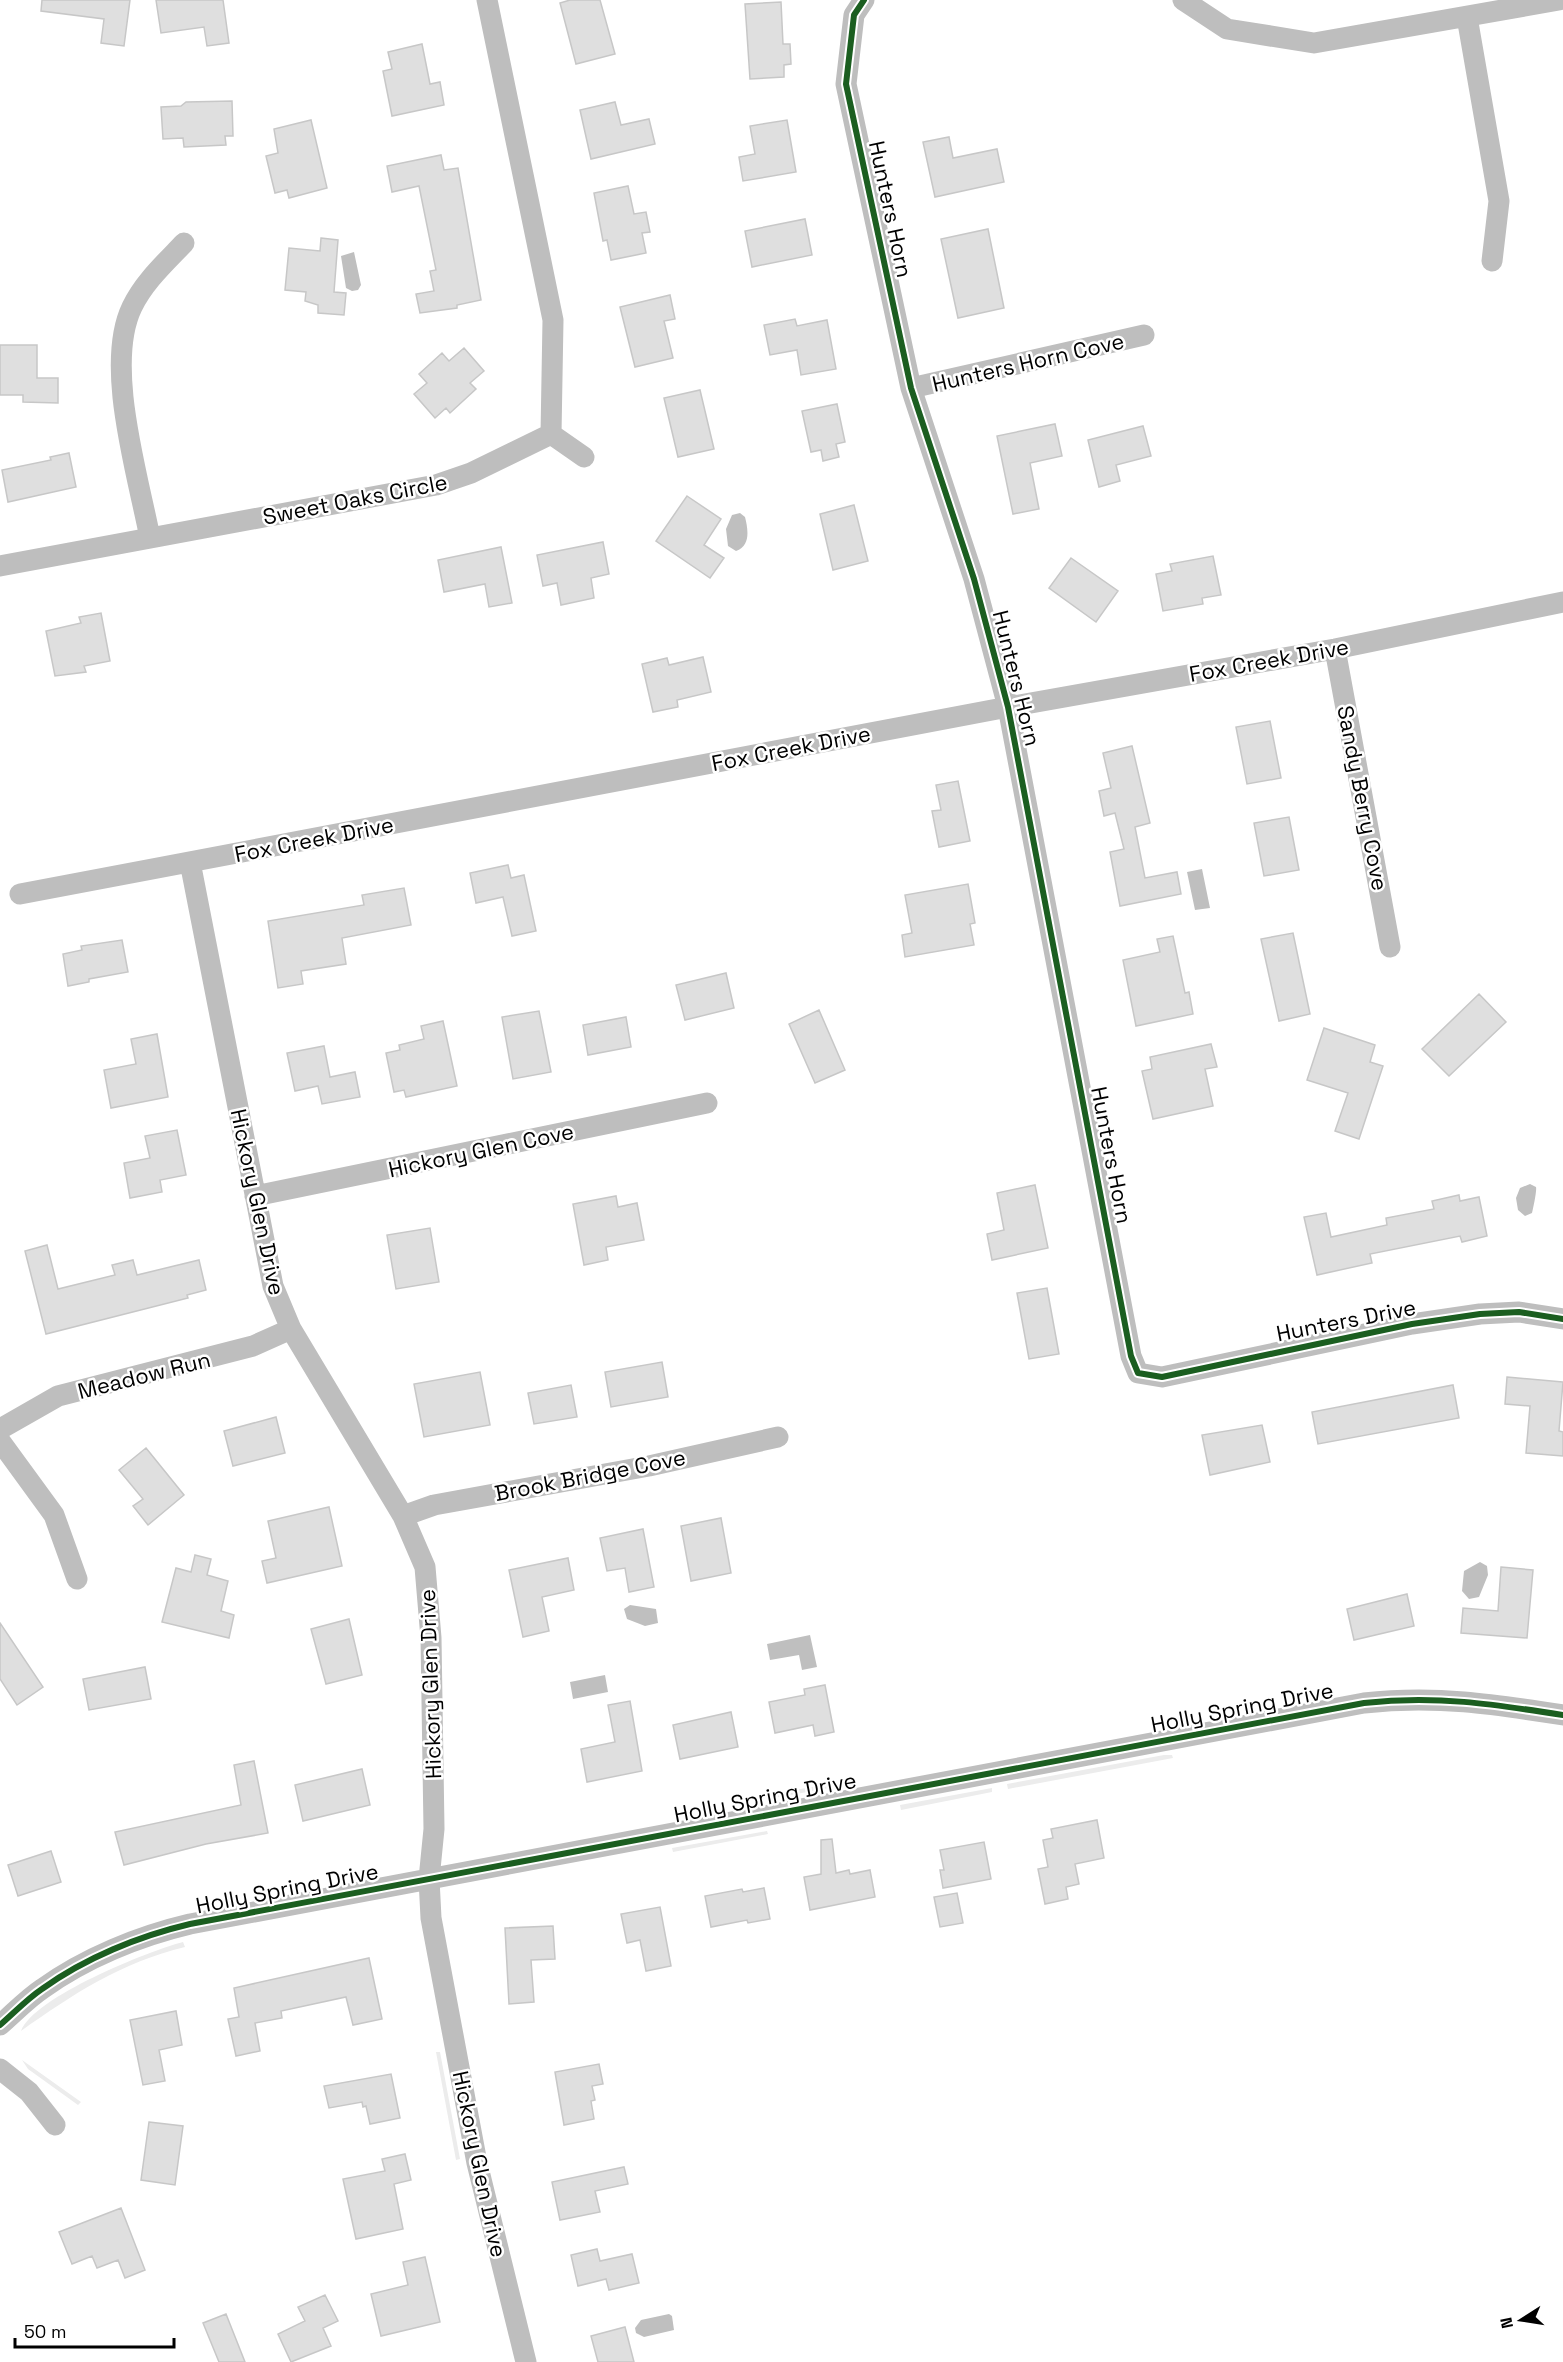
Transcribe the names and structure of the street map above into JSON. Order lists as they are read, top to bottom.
{
  "streets": {
    "street": [
      "Hunters Horn",
      "Hunters Horn Cove",
      "Sweet Oaks Circle",
      "Fox Creek Drive",
      "Sandy Berry Cove",
      "Hickory Glen Cove",
      "Hickory Glen Drive",
      "Hunters Drive",
      "Meadow Run",
      "Brook Bridge Cove",
      "Holly Spring Drive"
    ]
  },
  "crossings": [
    ["Hunters Horn", "Hunters Horn Cove"],
    ["Hunters Horn", "Fox Creek Drive"],
    ["Hunters Horn", "Hunters Drive"],
    ["Fox Creek Drive", "Sandy Berry Cove"],
    ["Fox Creek Drive", "Hickory Glen Drive"],
    ["Hickory Glen Cove", "Hickory Glen Drive"],
    ["Hickory Glen Drive", "Meadow Run"],
    ["Hickory Glen Drive", "Brook Bridge Cove"],
    ["Hickory Glen Drive", "Holly Spring Drive"]
  ],
  "scale_bar": "50 m",
  "north": "left"
}
